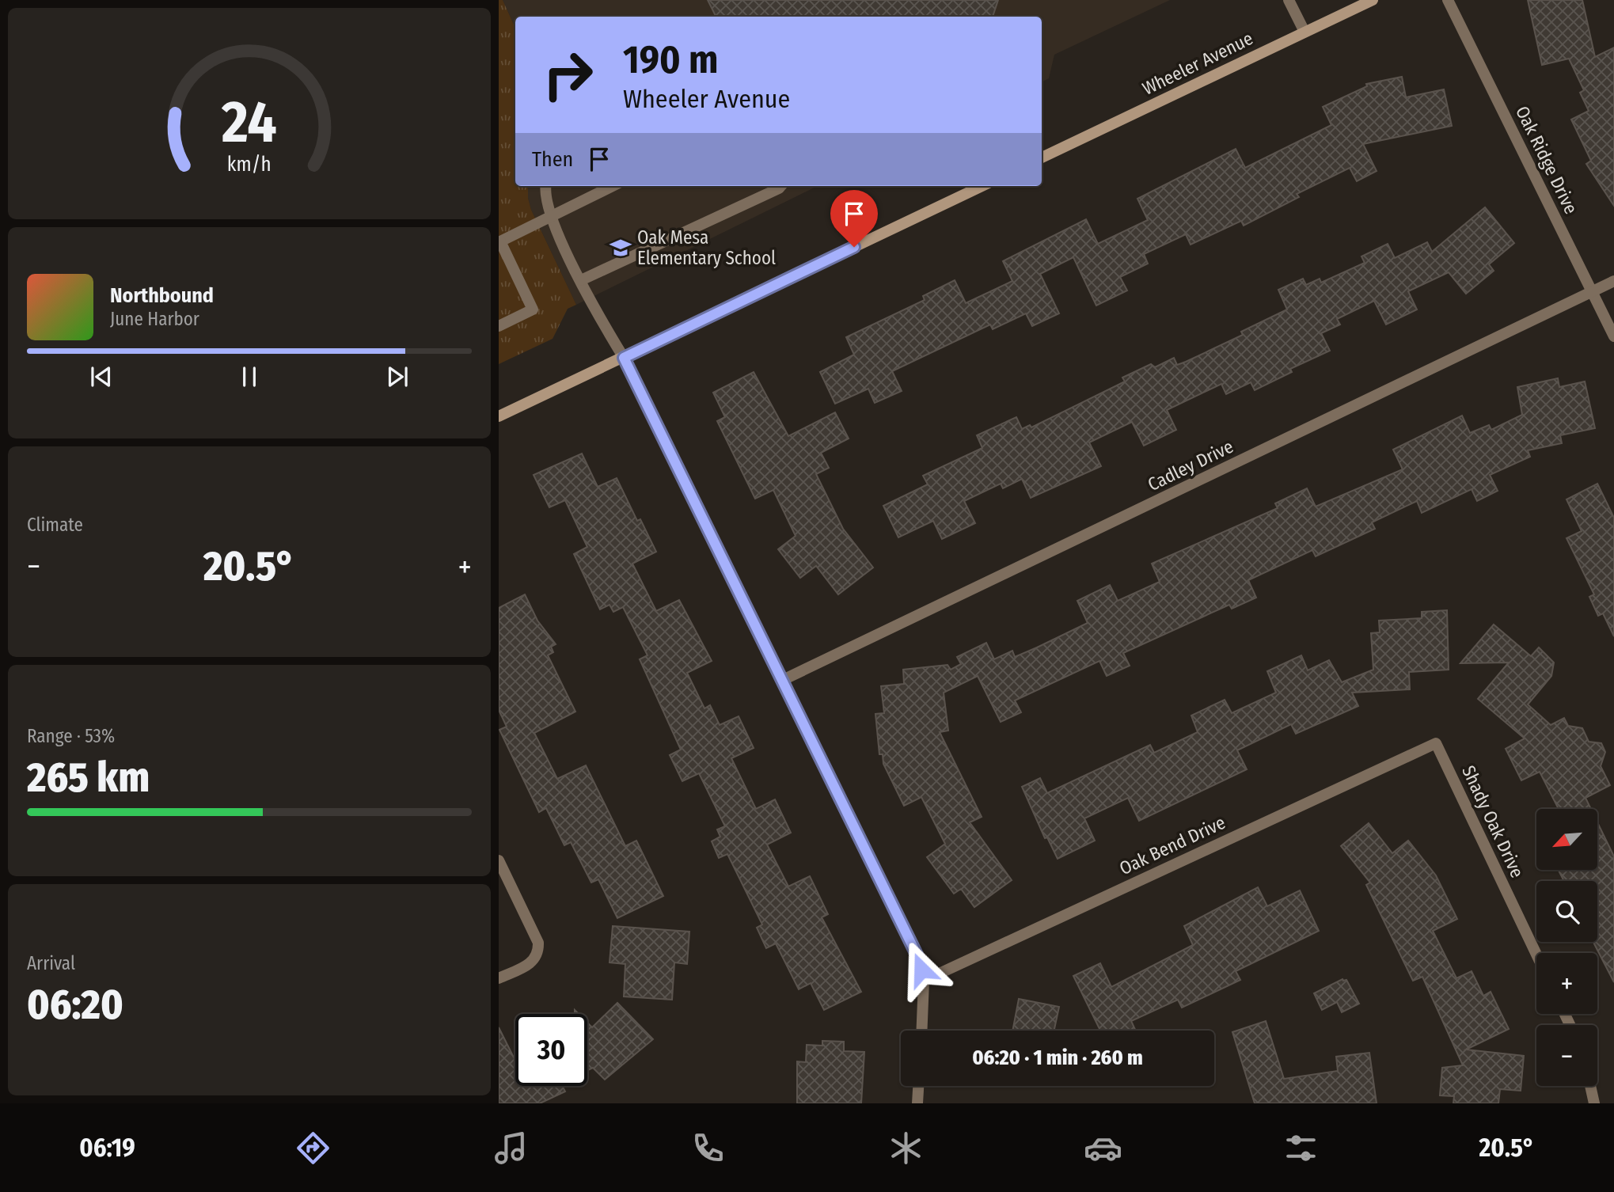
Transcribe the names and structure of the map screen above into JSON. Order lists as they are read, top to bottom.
{
  "streets": {
    "main road": ["Wheeler Avenue"],
    "street": [
      "Oak Ridge Drive",
      "Cadley Drive",
      "Shady Oak Drive",
      "Oak Bend Drive"
    ]
  },
  "crossings": [
    ["Oak Ridge Drive", "Cadley Drive"],
    ["Shady Oak Drive", "Oak Bend Drive"]
  ],
  "places": {
    "school or university": ["Oak Mesa Elementary School"]
  },
  "north": "bottom left",
  "page": {
    "turn": ["190 m", "Wheeler Avenue"],
    "then": "Then",
    "song": ["Northbound", "June Harbor"],
    "tile": [
      "Climate",
      ["Range · 53%", "265 km"],
      ["Arrival", "06:20"]
    ],
    "heat": ["−", "20.5°", "+"],
    "map_buttons": ["+", "−"],
    "limit": "30",
    "trip": "06:20 · 1 min · 260 m",
    "tabs": ["06:19", "20.5°"],
    "gauge": ["24", "km/h"]
  }
}
